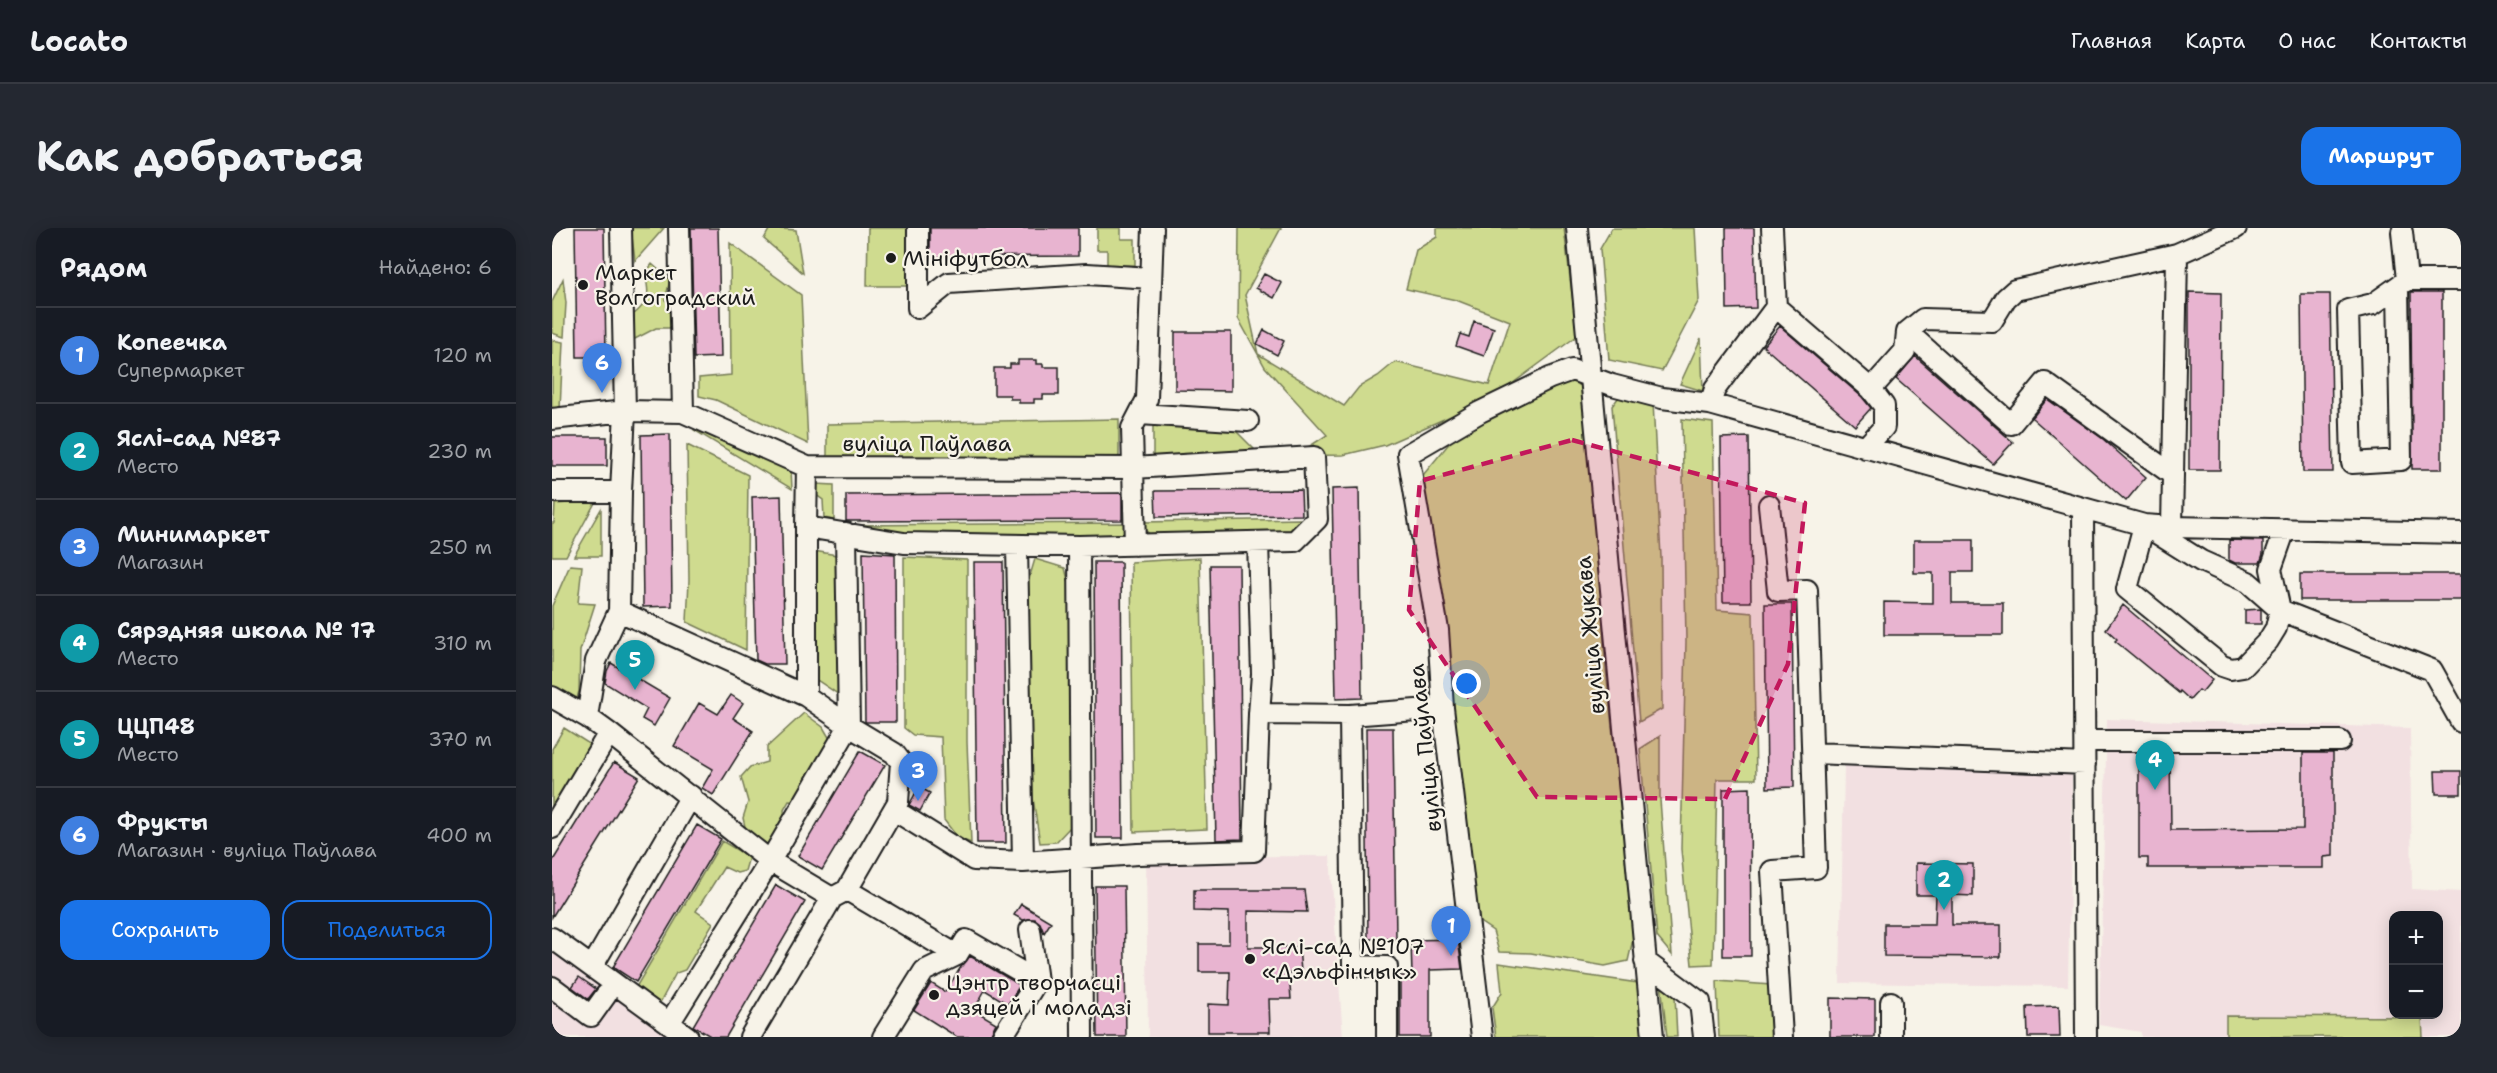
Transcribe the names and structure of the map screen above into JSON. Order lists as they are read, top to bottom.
{
  "streets": {
    "street": ["вуліца Паўлава", "вуліца Жукава"]
  },
  "crossings": [
    ["вуліца Паўлава", "вуліца Жукава"]
  ],
  "places": [
    "Мініфутбол",
    "Маркет Волгоградский",
    "Яслі-сад №107 «Дэльфінчык»",
    "Цэнтр творчасці дзяцей і моладзі"
  ],
  "page": {
    "header": "Locato",
    "nav": [
      "Главная",
      "Карта",
      "О нас",
      "Контакты"
    ],
    "buttons": [
      "Маршрут",
      ["Сохранить", "Поделиться"]
    ],
    "title": "Как добраться",
    "heading": ["Рядом", "Найдено: 6"],
    "list": [
      {
        "mark": "1",
        "name": "Копеечка",
        "note": "Супермаркет",
        "value": "120 m"
      },
      {
        "mark": "2",
        "name": "Яслі-сад №87",
        "note": "Место",
        "value": "230 m"
      },
      {
        "mark": "3",
        "name": "Минимаркет",
        "note": "Магазин",
        "value": "250 m"
      },
      {
        "mark": "4",
        "name": "Сярэдняя школа № 17",
        "note": "Место",
        "value": "310 m"
      },
      {
        "mark": "5",
        "name": "ЦЦП48",
        "note": "Место",
        "value": "370 m"
      },
      {
        "mark": "6",
        "name": "Фрукты",
        "note": "Магазин · вуліца Паўлава",
        "value": "400 m"
      }
    ],
    "pins": [
      "6",
      "5",
      "4",
      "3",
      "2",
      "1"
    ],
    "map_buttons": ["+", "−"]
  }
}
